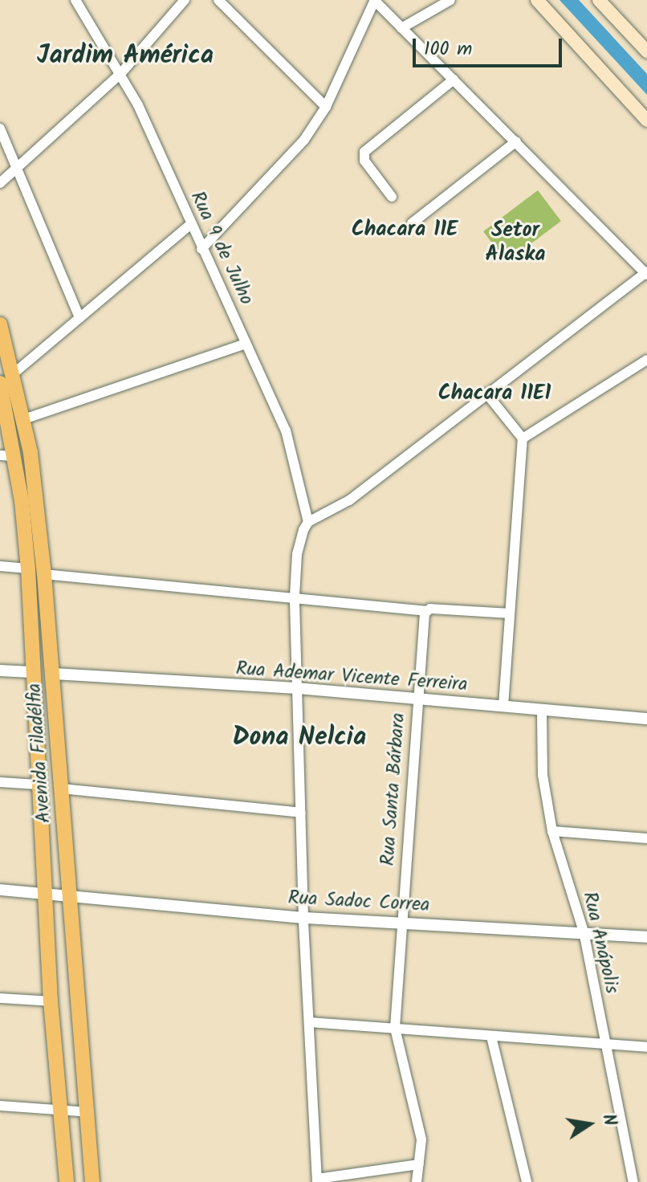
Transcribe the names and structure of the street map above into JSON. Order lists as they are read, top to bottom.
{
  "streets": {
    "main road": ["Avenida Filadélfia"],
    "street": [
      "Rua 9 de Julho",
      "Rua Ademar Vicente Ferreira",
      "Rua Santa Bárbara",
      "Rua Sadoc Correa",
      "Rua Anápolis"
    ]
  },
  "crossings": [
    ["Rua Ademar Vicente Ferreira", "Avenida Filadélfia"],
    ["Rua Ademar Vicente Ferreira", "Rua Santa Bárbara"],
    ["Rua Ademar Vicente Ferreira", "Rua Anápolis"],
    ["Avenida Filadélfia", "Rua Sadoc Correa"],
    ["Rua Santa Bárbara", "Rua Sadoc Correa"],
    ["Rua Sadoc Correa", "Rua Anápolis"]
  ],
  "districts": [
    "Jardim América",
    "Chacara 11E",
    "Setor Alaska",
    "Chacara 11E1",
    "Dona Nelcia"
  ],
  "scale_bar": "100 m",
  "north": "right"
}
